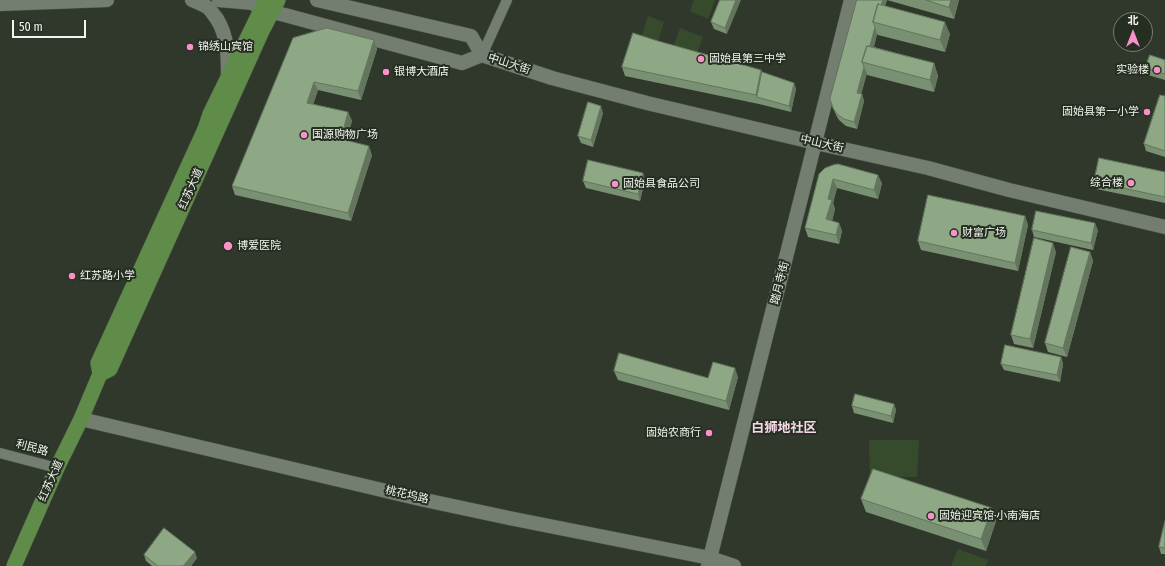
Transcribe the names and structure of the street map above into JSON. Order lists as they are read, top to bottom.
{
  "streets": {
    "main road": [
      "中山大街",
      "红苏大道",
      "踏月寺街",
      "桃花坞路"
    ],
    "street": ["利民路"]
  },
  "crossings": [
    ["中山大街", "红苏大道"],
    ["中山大街", "踏月寺街"],
    ["红苏大道", "利民路"],
    ["红苏大道", "桃花坞路"],
    ["踏月寺街", "桃花坞路"]
  ],
  "districts": ["白狮地社区"],
  "places": [
    "锦绣山宾馆",
    "固始县第三中学",
    "实验楼",
    "银博大酒店",
    "固始县第一小学",
    "国源购物广场",
    "综合楼",
    "固始县食品公司",
    "财富广场",
    "博爱医院",
    "红苏路小学",
    "固始农商行",
    "固始迎宾馆·小南海店"
  ],
  "scale_bar": "50 m",
  "north": "top"
}
